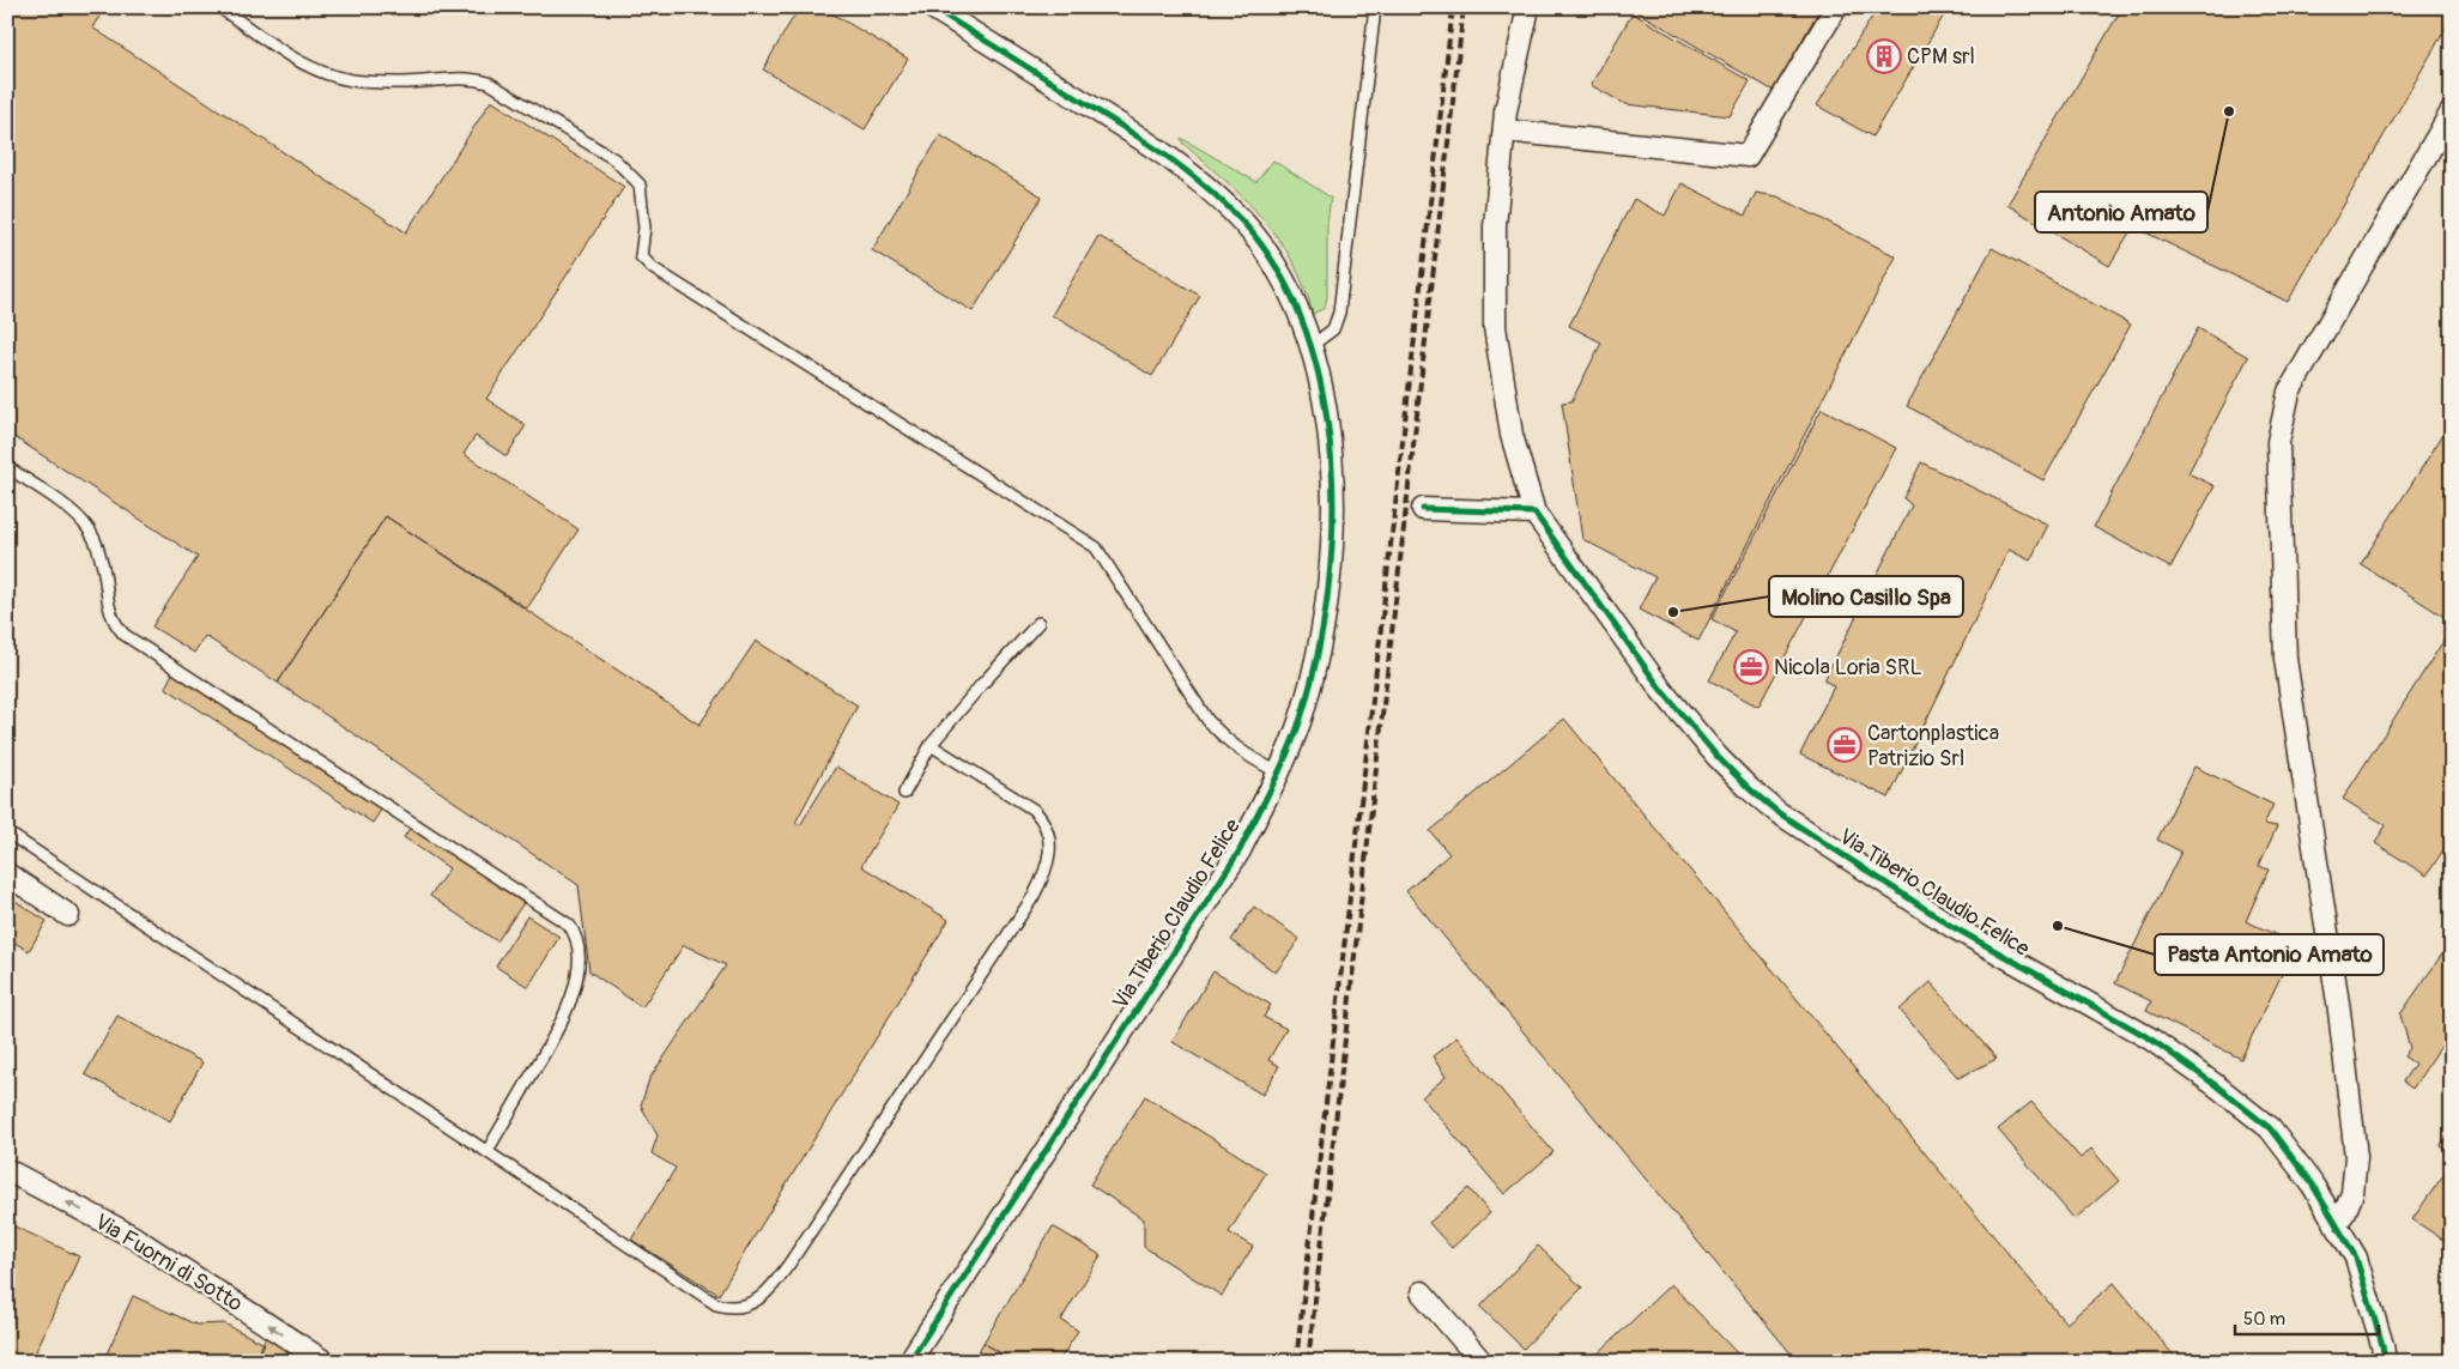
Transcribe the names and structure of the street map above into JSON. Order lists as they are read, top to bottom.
{
  "streets": {
    "street": ["Via Tiberio Claudio Felice", "Via Fuorni di Sotto"]
  },
  "one_way": ["Via Fuorni di Sotto"],
  "places": {
    "building": ["CPM srl"],
    "other": ["Antonio Amato", "Molino Casillo Spa", "Pasta Antonio Amato"],
    "office": ["Nicola Loria SRL", "Cartonplastica Patrizio Srl"]
  },
  "scale_bar": "50 m"
}
